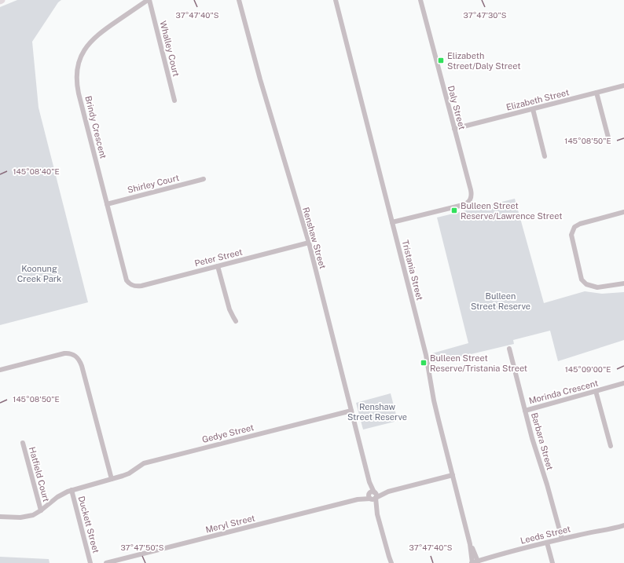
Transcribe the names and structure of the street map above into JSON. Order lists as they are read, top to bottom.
{
  "streets": {
    "street": [
      "Whalley Court",
      "Elizabeth Street",
      "Daly Street",
      "Brindy Crescent",
      "Shirley Court",
      "Renshaw Street",
      "Peter Street",
      "Tristania Street",
      "Morinda Crescent",
      "Gedye Street",
      "Barbara Street",
      "Hatfield Court",
      "Meryl Street",
      "Duckett Street",
      "Leeds Street"
    ]
  },
  "crossings": [
    ["Whalley Court", "Brindy Crescent"],
    ["Elizabeth Street", "Daly Street"],
    ["Daly Street", "Tristania Street"],
    ["Brindy Crescent", "Shirley Court"],
    ["Brindy Crescent", "Peter Street"],
    ["Renshaw Street", "Peter Street"],
    ["Renshaw Street", "Gedye Street"],
    ["Renshaw Street", "Meryl Street"],
    ["Tristania Street", "Leeds Street"],
    ["Morinda Crescent", "Barbara Street"],
    ["Gedye Street", "Hatfield Court"],
    ["Gedye Street", "Duckett Street"],
    ["Barbara Street", "Leeds Street"]
  ],
  "parks": ["Koonung Creek Park", "Bulleen Street Reserve", "Renshaw Street Reserve"],
  "places": {
    "transit": ["Elizabeth Street/Daly Street", "Bulleen Street Reserve/Lawrence Street", "Bulleen Street Reserve/Tristania Street"]
  },
  "coordinates": [
    "37°47'40\"S",
    "37°47'30\"S",
    "145°08'50\"E",
    "145°08'40\"E",
    "145°09'00\"E",
    "37°47'50\"S"
  ]
}
